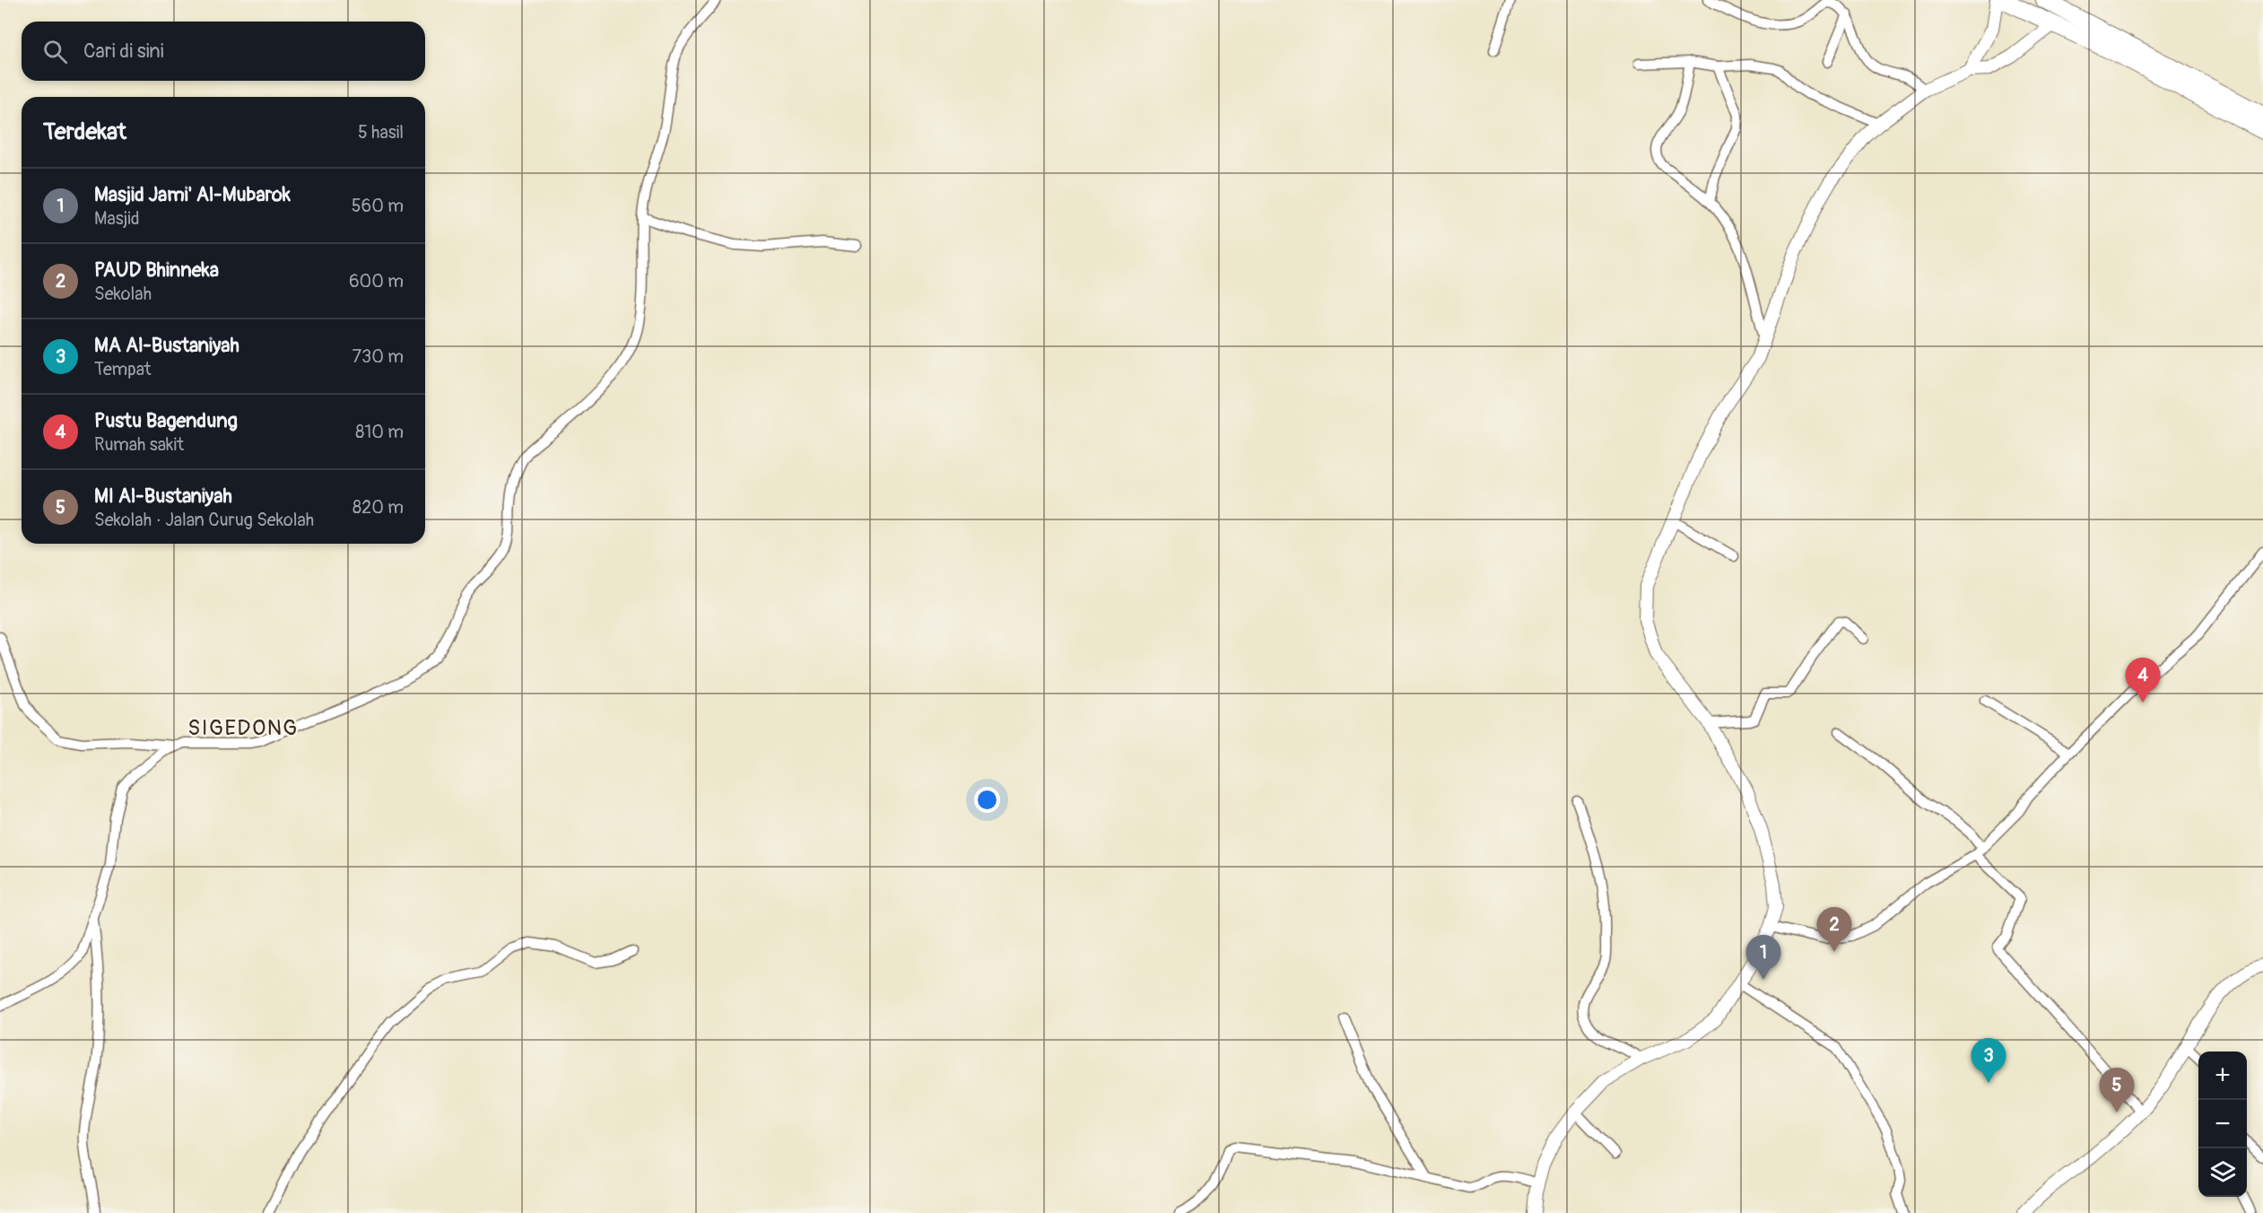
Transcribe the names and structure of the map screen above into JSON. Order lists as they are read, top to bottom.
{
  "districts": ["SIGEDONG"],
  "page": {
    "search": "Cari di sini",
    "heading": ["Terdekat", "5 hasil"],
    "list": [
      {
        "mark": "1",
        "name": "Masjid Jami' Al-Mubarok",
        "note": "Masjid",
        "value": "560 m"
      },
      {
        "mark": "2",
        "name": "PAUD Bhinneka",
        "note": "Sekolah",
        "value": "600 m"
      },
      {
        "mark": "3",
        "name": "MA Al-Bustaniyah",
        "note": "Tempat",
        "value": "730 m"
      },
      {
        "mark": "4",
        "name": "Pustu Bagendung",
        "note": "Rumah sakit",
        "value": "810 m"
      },
      {
        "mark": "5",
        "name": "MI Al-Bustaniyah",
        "note": "Sekolah · Jalan Curug Sekolah",
        "value": "820 m"
      }
    ],
    "pins": [
      "4",
      "2",
      "1",
      "3",
      "5"
    ],
    "map_buttons": ["+", "−"]
  }
}
